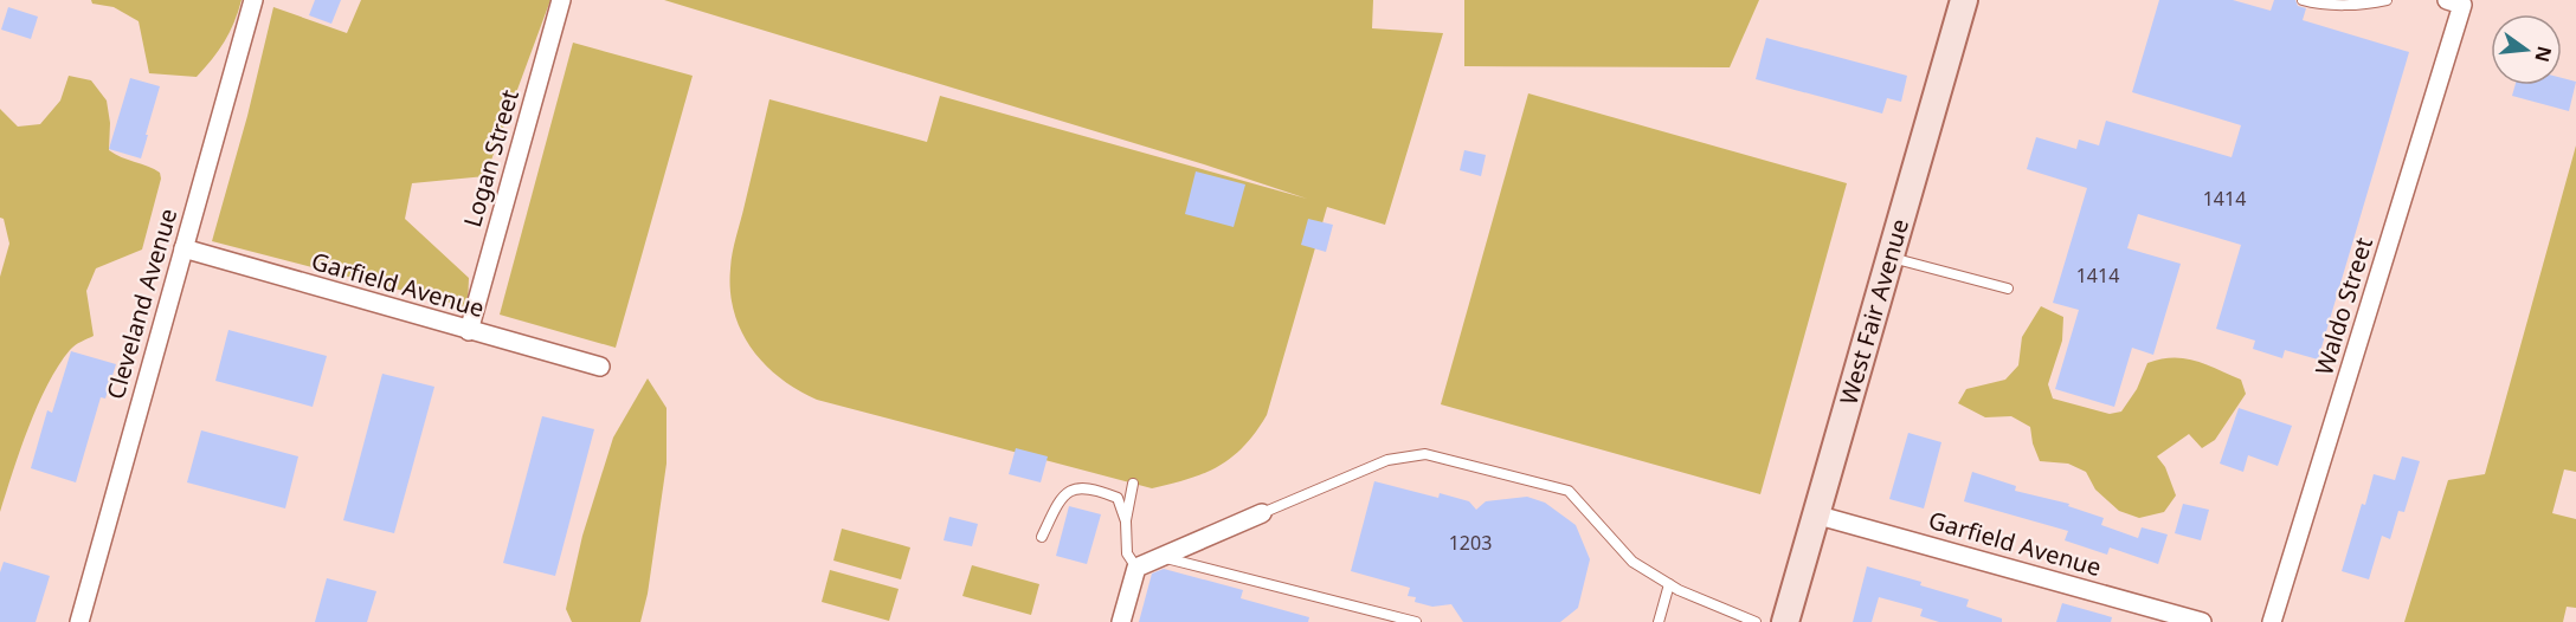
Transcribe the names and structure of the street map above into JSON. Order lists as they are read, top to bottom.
{
  "streets": {
    "street": [
      "Logan Street",
      "Garfield Avenue",
      "Cleveland Avenue",
      "Waldo Street",
      "West Fair Avenue"
    ]
  },
  "crossings": [
    ["Logan Street", "Garfield Avenue"],
    ["Garfield Avenue", "Cleveland Avenue"],
    ["Garfield Avenue", "West Fair Avenue"]
  ],
  "house_numbers": ["1414", "1414", "1203"],
  "north": "right"
}
